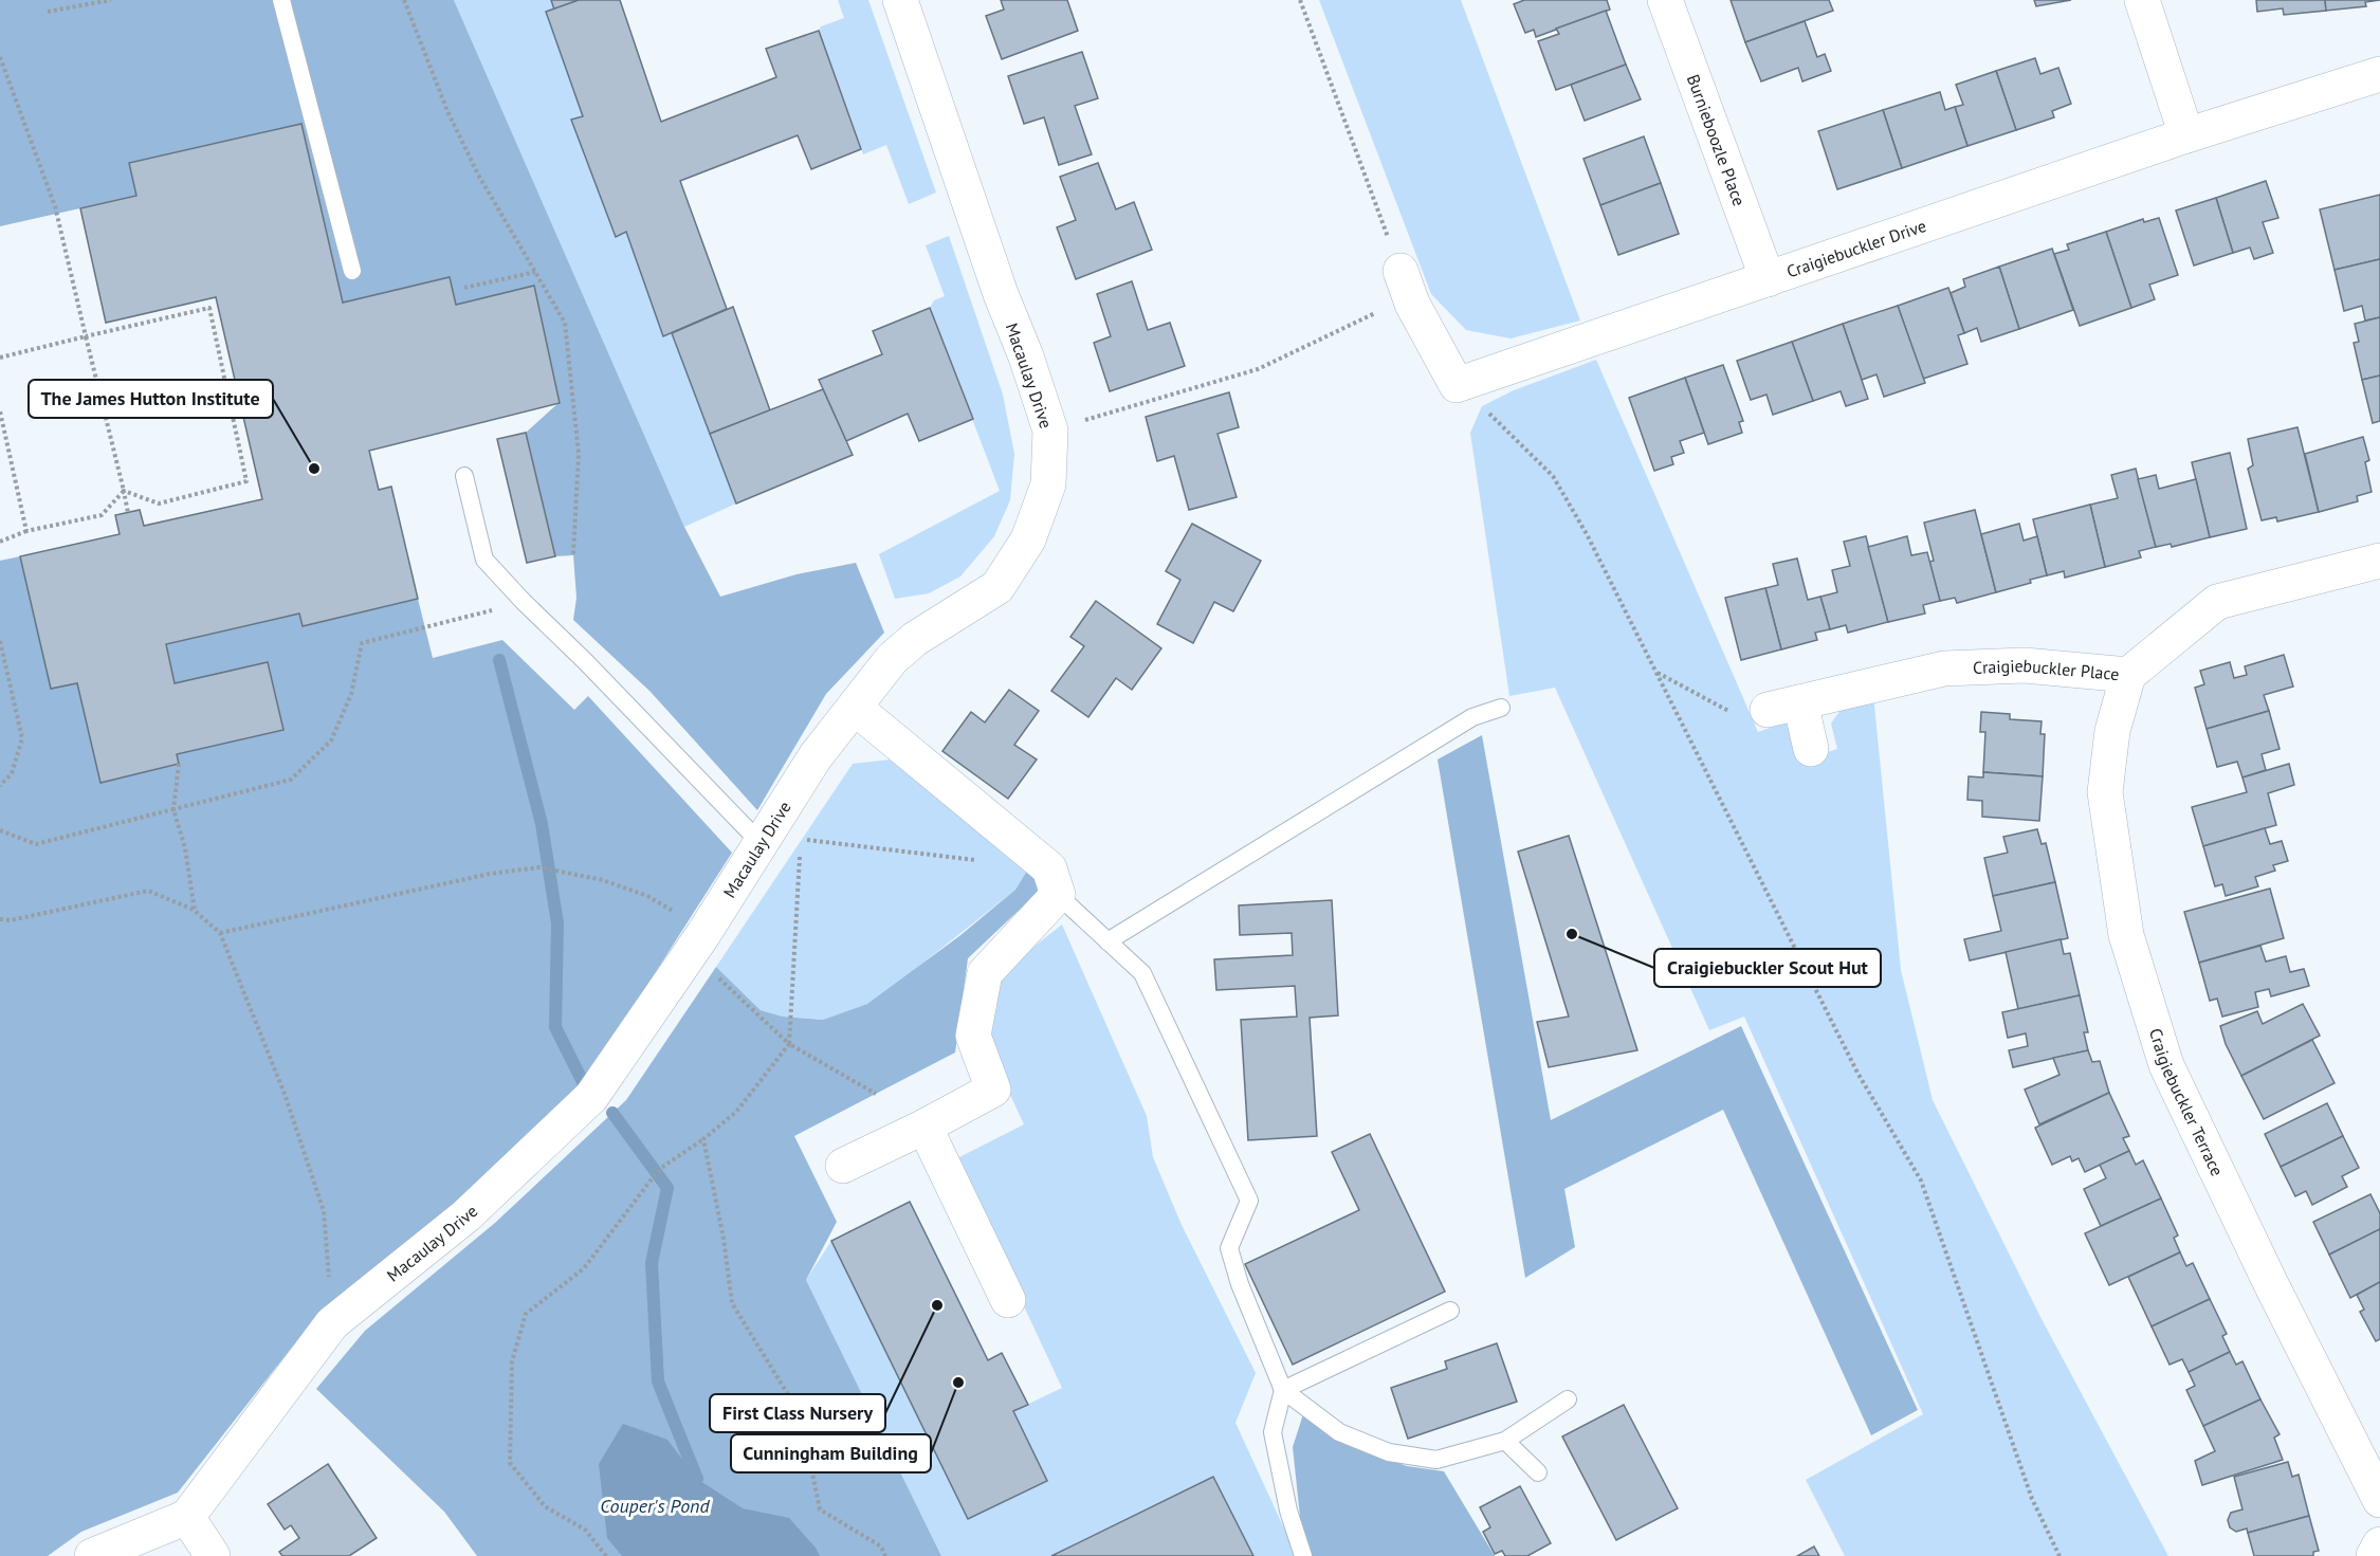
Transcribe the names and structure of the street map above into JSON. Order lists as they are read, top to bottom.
{
  "streets": {
    "street": [
      "Burnieboozle Place",
      "Craigiebuckler Drive",
      "Macaulay Drive",
      "Craigiebuckler Place",
      "Craigiebuckler Terrace"
    ]
  },
  "crossings": [
    ["Burnieboozle Place", "Craigiebuckler Drive"],
    ["Craigiebuckler Place", "Craigiebuckler Terrace"]
  ],
  "water": ["Couper's Pond"],
  "places": [
    "The James Hutton Institute",
    "Craigiebuckler Scout Hut",
    "First Class Nursery",
    "Cunningham Building"
  ]
}
